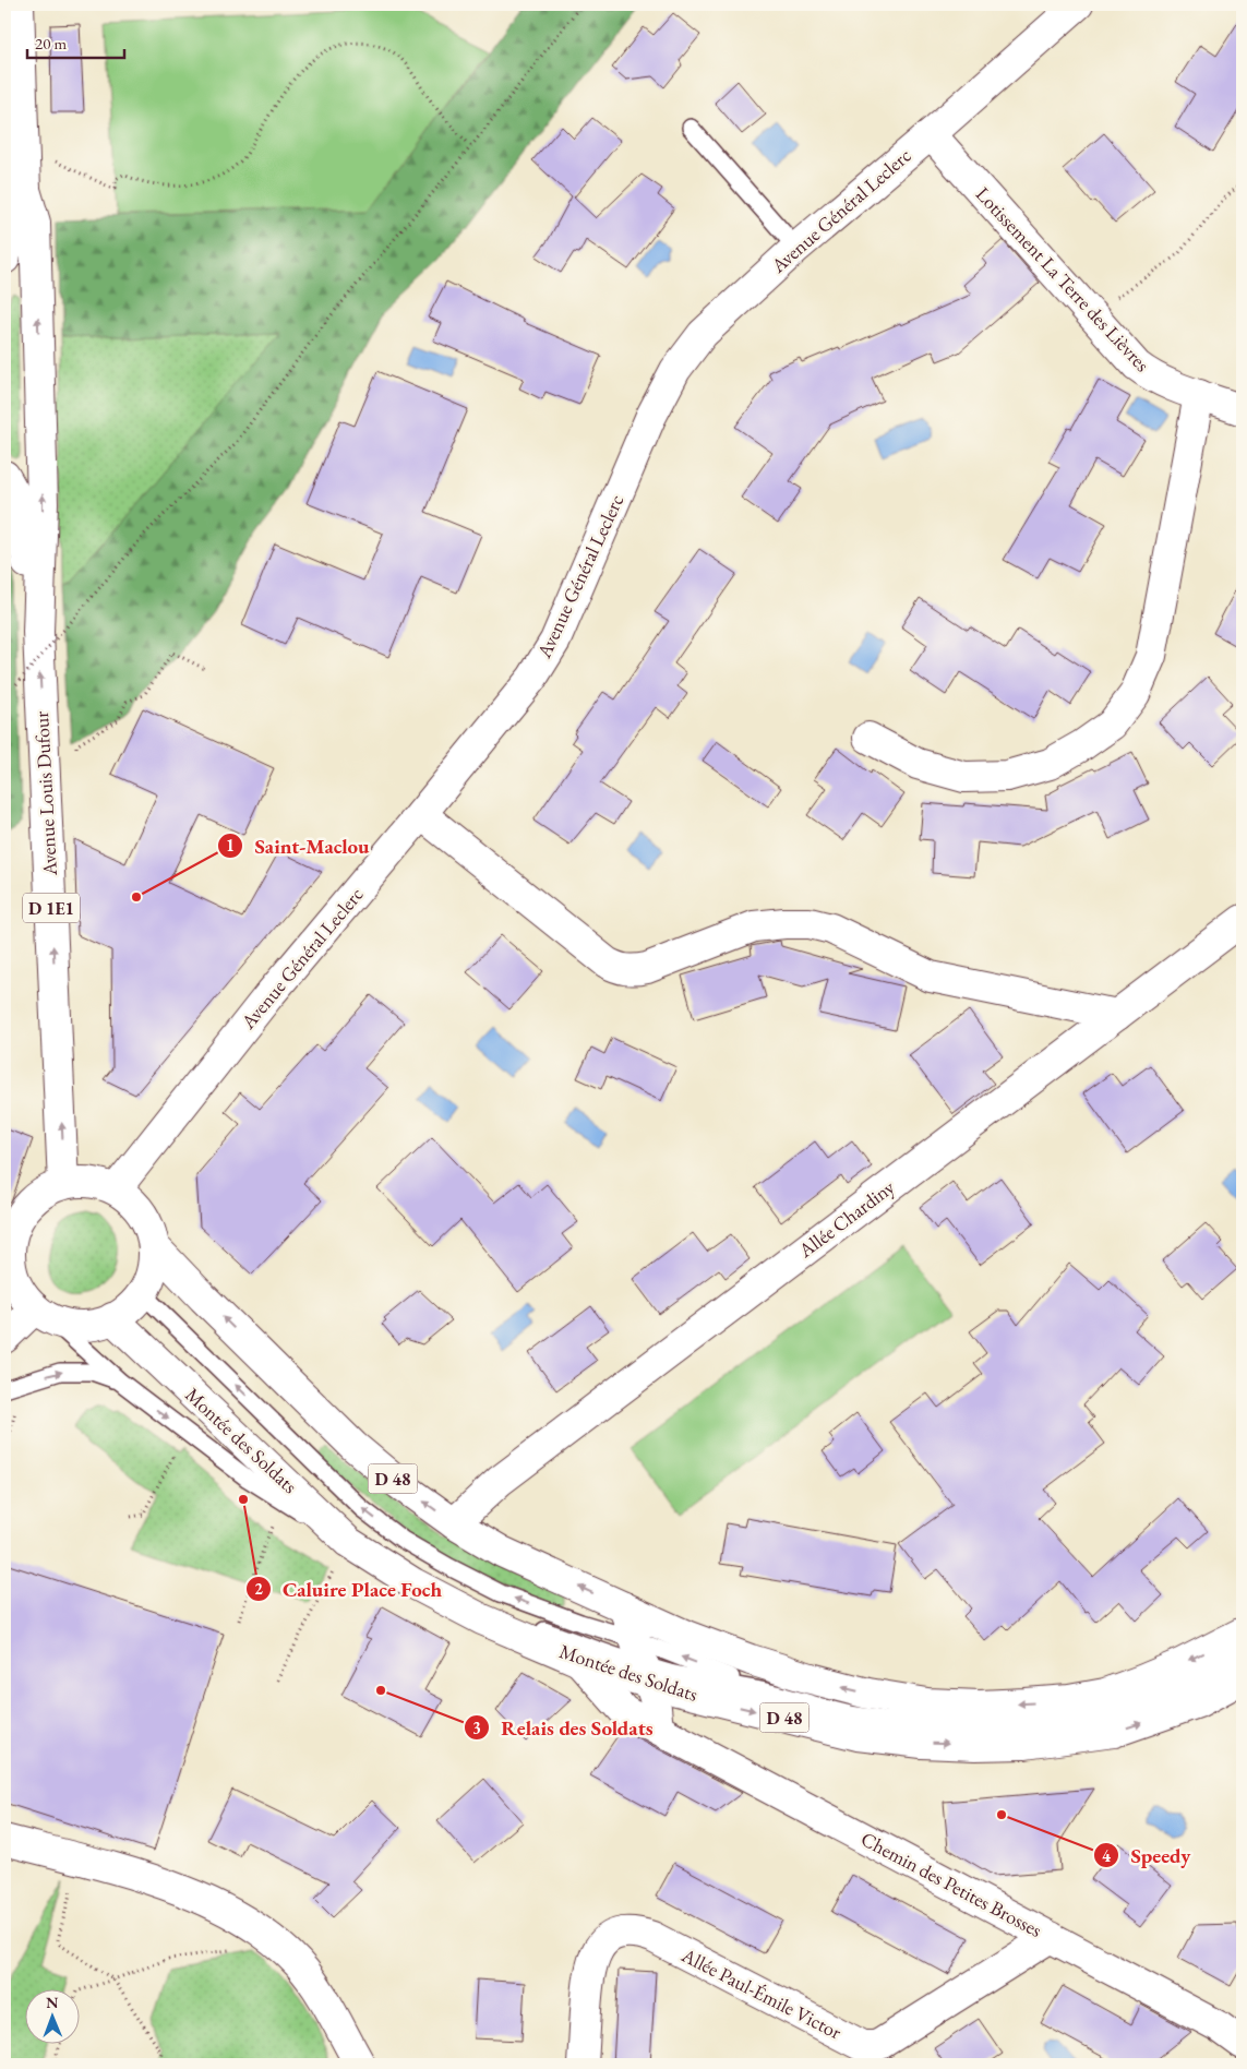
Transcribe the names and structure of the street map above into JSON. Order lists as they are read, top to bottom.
{
  "streets": {
    "main road": [
      "Avenue Général Leclerc",
      "Lotissement La Terre des Lièvres",
      "Avenue Louis Dufour",
      "D 1E1",
      "Allée Chardiny",
      "Montée des Soldats",
      "D 48",
      "Chemin des Petites Brosses",
      "Allée Paul-Émile Victor"
    ]
  },
  "crossings": [
    ["Avenue Général Leclerc", "Lotissement La Terre des Lièvres"],
    ["Avenue Général Leclerc", "Avenue Louis Dufour"],
    ["Avenue Général Leclerc", "Montée des Soldats"],
    ["Avenue Louis Dufour", "D 1E1"],
    ["Avenue Louis Dufour", "Montée des Soldats"],
    ["Allée Chardiny", "Montée des Soldats"],
    ["Chemin des Petites Brosses", "Allée Paul-Émile Victor"]
  ],
  "one_way": ["Avenue Louis Dufour"],
  "places": [
    "Saint-Maclou",
    "Caluire Place Foch",
    "Relais des Soldats",
    "Speedy"
  ],
  "scale_bar": "20 m",
  "north": "top"
}
